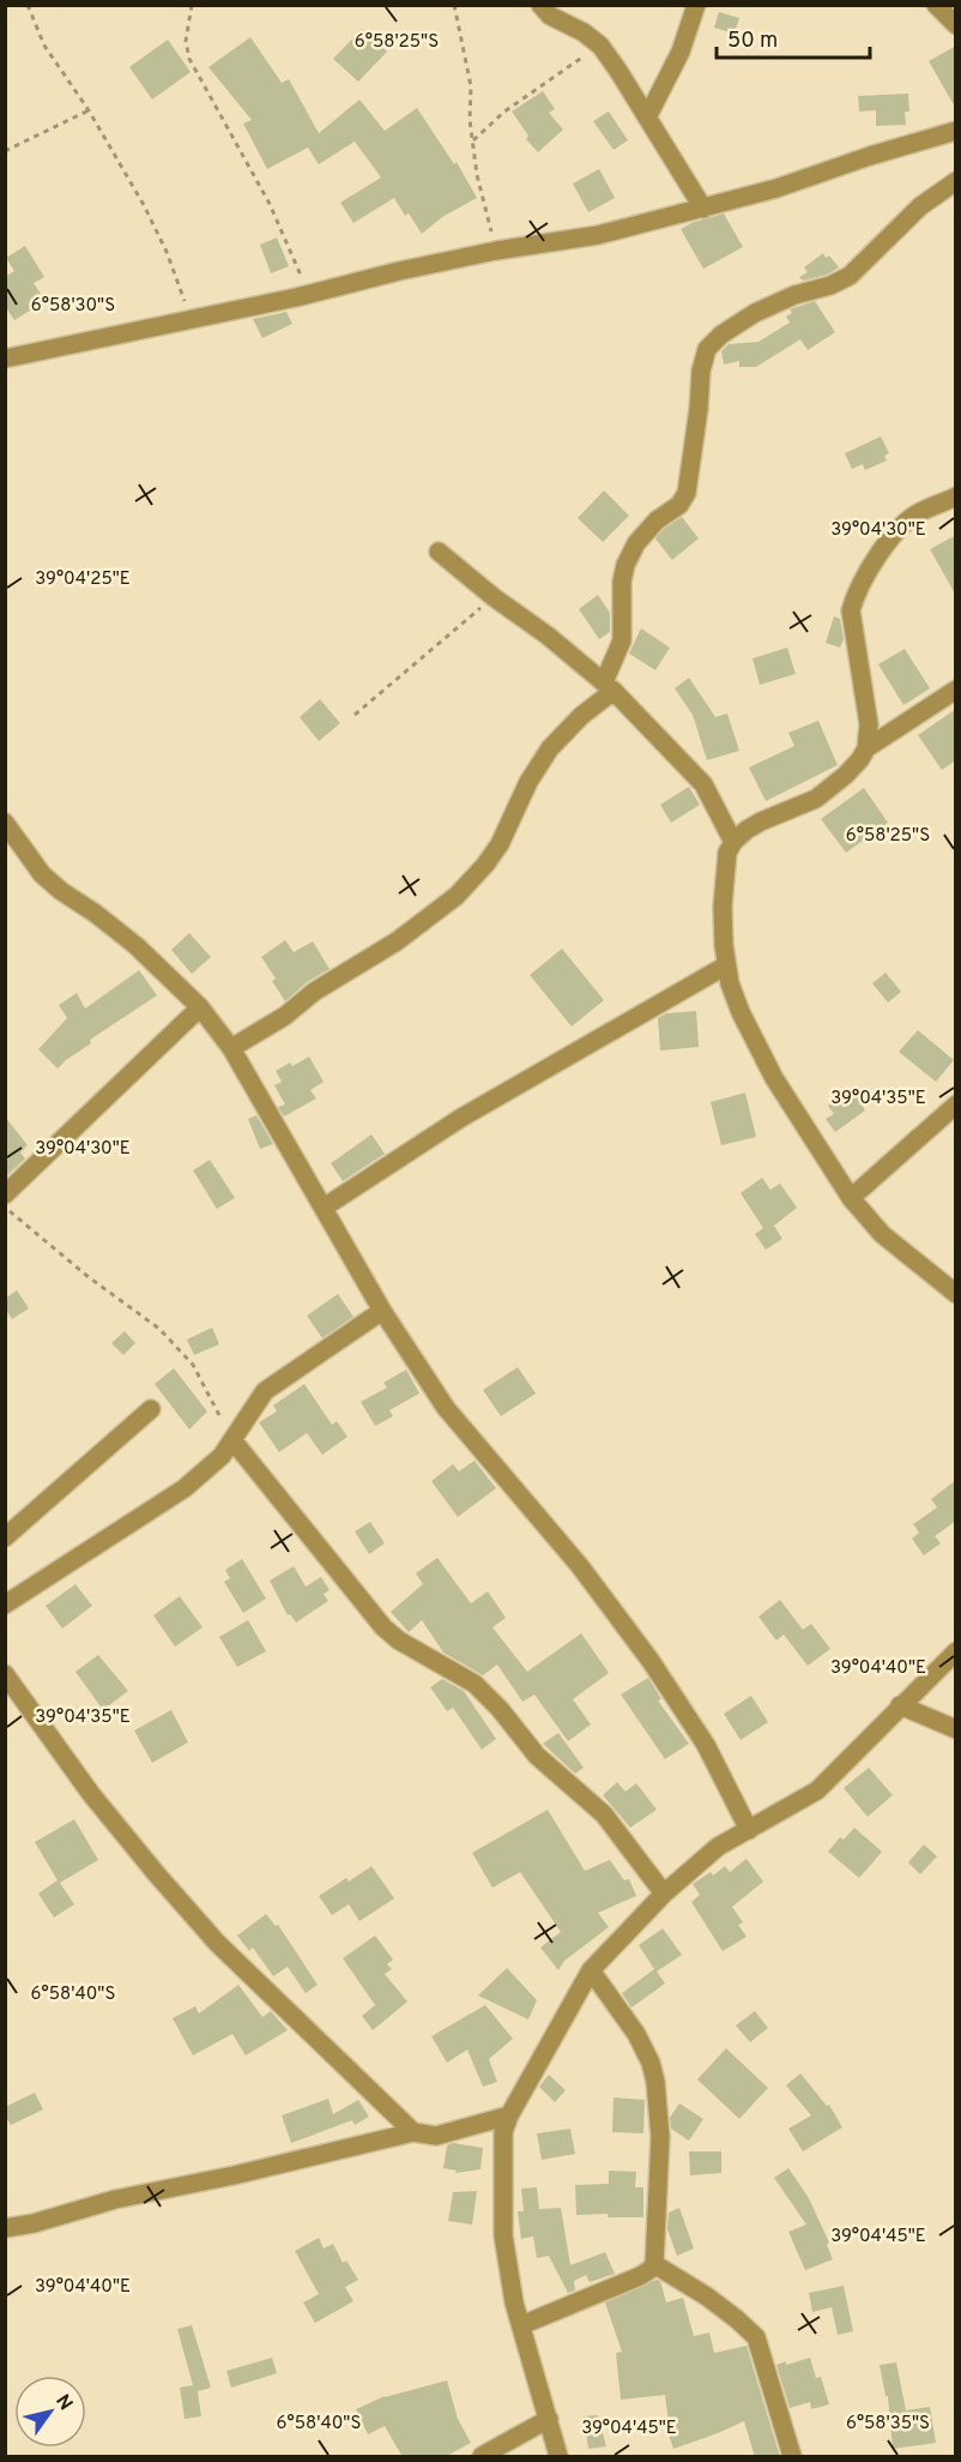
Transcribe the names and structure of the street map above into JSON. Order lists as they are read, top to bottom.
{
  "scale_bar": "50 m",
  "north": "top right",
  "coordinates": [
    "6°58'25\"S",
    "6°58'30\"S",
    "39°04'30\"E",
    "39°04'25\"E",
    "39°04'35\"E",
    "39°04'40\"E",
    "6°58'40\"S",
    "39°04'45\"E",
    "6°58'35\"S"
  ]
}
